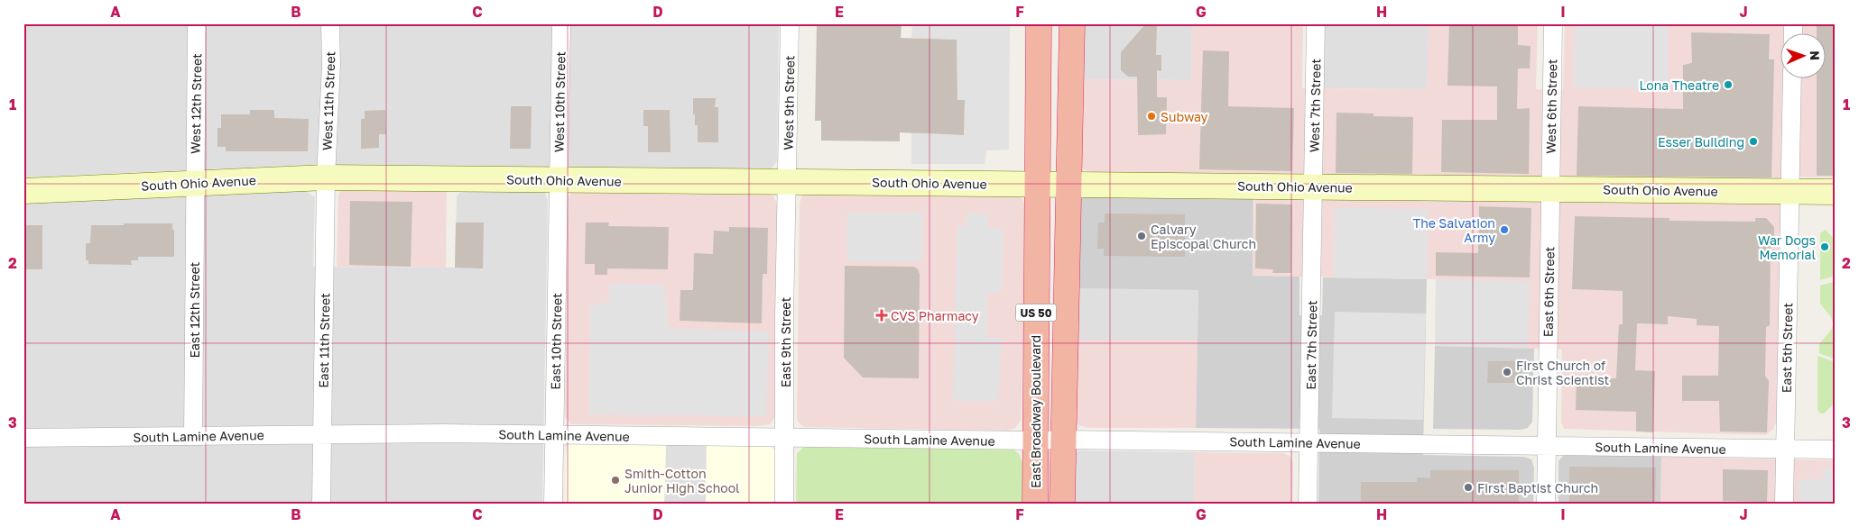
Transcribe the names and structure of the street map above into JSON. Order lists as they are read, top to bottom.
{
  "streets": {
    "highway": ["US 50", "East Broadway Boulevard"],
    "main road": ["South Ohio Avenue"],
    "street": [
      "West 11th Street",
      "West 10th Street",
      "West 9th Street",
      "West 12th Street",
      "West 7th Street",
      "West 6th Street",
      "East 6th Street",
      "East 12th Street",
      "East 11th Street",
      "East 10th Street",
      "East 9th Street",
      "East 7th Street",
      "East 5th Street",
      "South Lamine Avenue"
    ]
  },
  "crossings": [
    ["West 11th Street", "South Ohio Avenue"],
    ["West 11th Street", "East 11th Street"],
    ["West 10th Street", "South Ohio Avenue"],
    ["West 10th Street", "East 10th Street"],
    ["West 9th Street", "South Ohio Avenue"],
    ["West 9th Street", "East 9th Street"],
    ["West 12th Street", "South Ohio Avenue"],
    ["West 12th Street", "East 12th Street"],
    ["West 7th Street", "South Ohio Avenue"],
    ["West 7th Street", "East 7th Street"],
    ["West 6th Street", "South Ohio Avenue"],
    ["West 6th Street", "East 6th Street"],
    ["South Ohio Avenue", "East 6th Street"],
    ["South Ohio Avenue", "East 12th Street"],
    ["South Ohio Avenue", "US 50"],
    ["South Ohio Avenue", "East 11th Street"],
    ["South Ohio Avenue", "East 10th Street"],
    ["South Ohio Avenue", "East 9th Street"],
    ["South Ohio Avenue", "East 7th Street"],
    ["South Ohio Avenue", "East 5th Street"],
    ["South Ohio Avenue", "East Broadway Boulevard"],
    ["East 6th Street", "South Lamine Avenue"],
    ["East 12th Street", "South Lamine Avenue"],
    ["US 50", "East Broadway Boulevard"],
    ["US 50", "South Lamine Avenue"],
    ["East 11th Street", "South Lamine Avenue"],
    ["East 10th Street", "South Lamine Avenue"],
    ["East 9th Street", "South Lamine Avenue"],
    ["East 7th Street", "South Lamine Avenue"],
    ["East 5th Street", "South Lamine Avenue"],
    ["East Broadway Boulevard", "South Lamine Avenue"]
  ],
  "places": {
    "other": [
      "Lona Theatre",
      "Subway",
      "Esser Building",
      "The Salvation Army",
      "Calvary Episcopal Church",
      "War Dogs Memorial",
      "First Church of Christ Scientist",
      "Smith-Cotton Junior High School",
      "First Baptist Church"
    ],
    "health": ["CVS Pharmacy"]
  },
  "north": "right",
  "grid": {
    "columns": [
      "A",
      "B",
      "C",
      "D",
      "E",
      "F",
      "G",
      "H",
      "I",
      "J"
    ],
    "rows": ["1", "2", "3"]
  }
}
